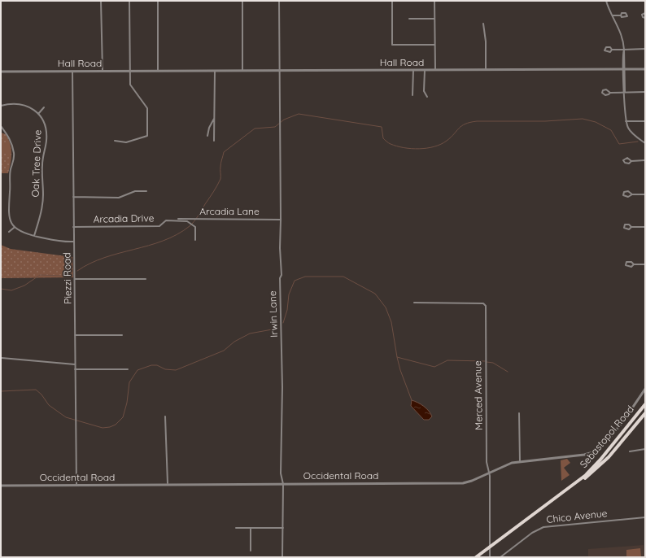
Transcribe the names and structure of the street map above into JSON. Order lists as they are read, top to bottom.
{
  "streets": {
    "main road": ["Sebastopol Road"],
    "street": [
      "Hall Road",
      "Oak Tree Drive",
      "Arcadia Lane",
      "Arcadia Drive",
      "Piezzi Road",
      "Irwin Lane",
      "Merced Avenue",
      "Occidental Road",
      "Chico Avenue"
    ]
  },
  "crossings": [
    ["Hall Road", "Piezzi Road"],
    ["Hall Road", "Irwin Lane"],
    ["Arcadia Lane", "Irwin Lane"],
    ["Arcadia Drive", "Piezzi Road"],
    ["Piezzi Road", "Occidental Road"],
    ["Irwin Lane", "Occidental Road"],
    ["Merced Avenue", "Sebastopol Road"],
    ["Merced Avenue", "Occidental Road"]
  ]
}
